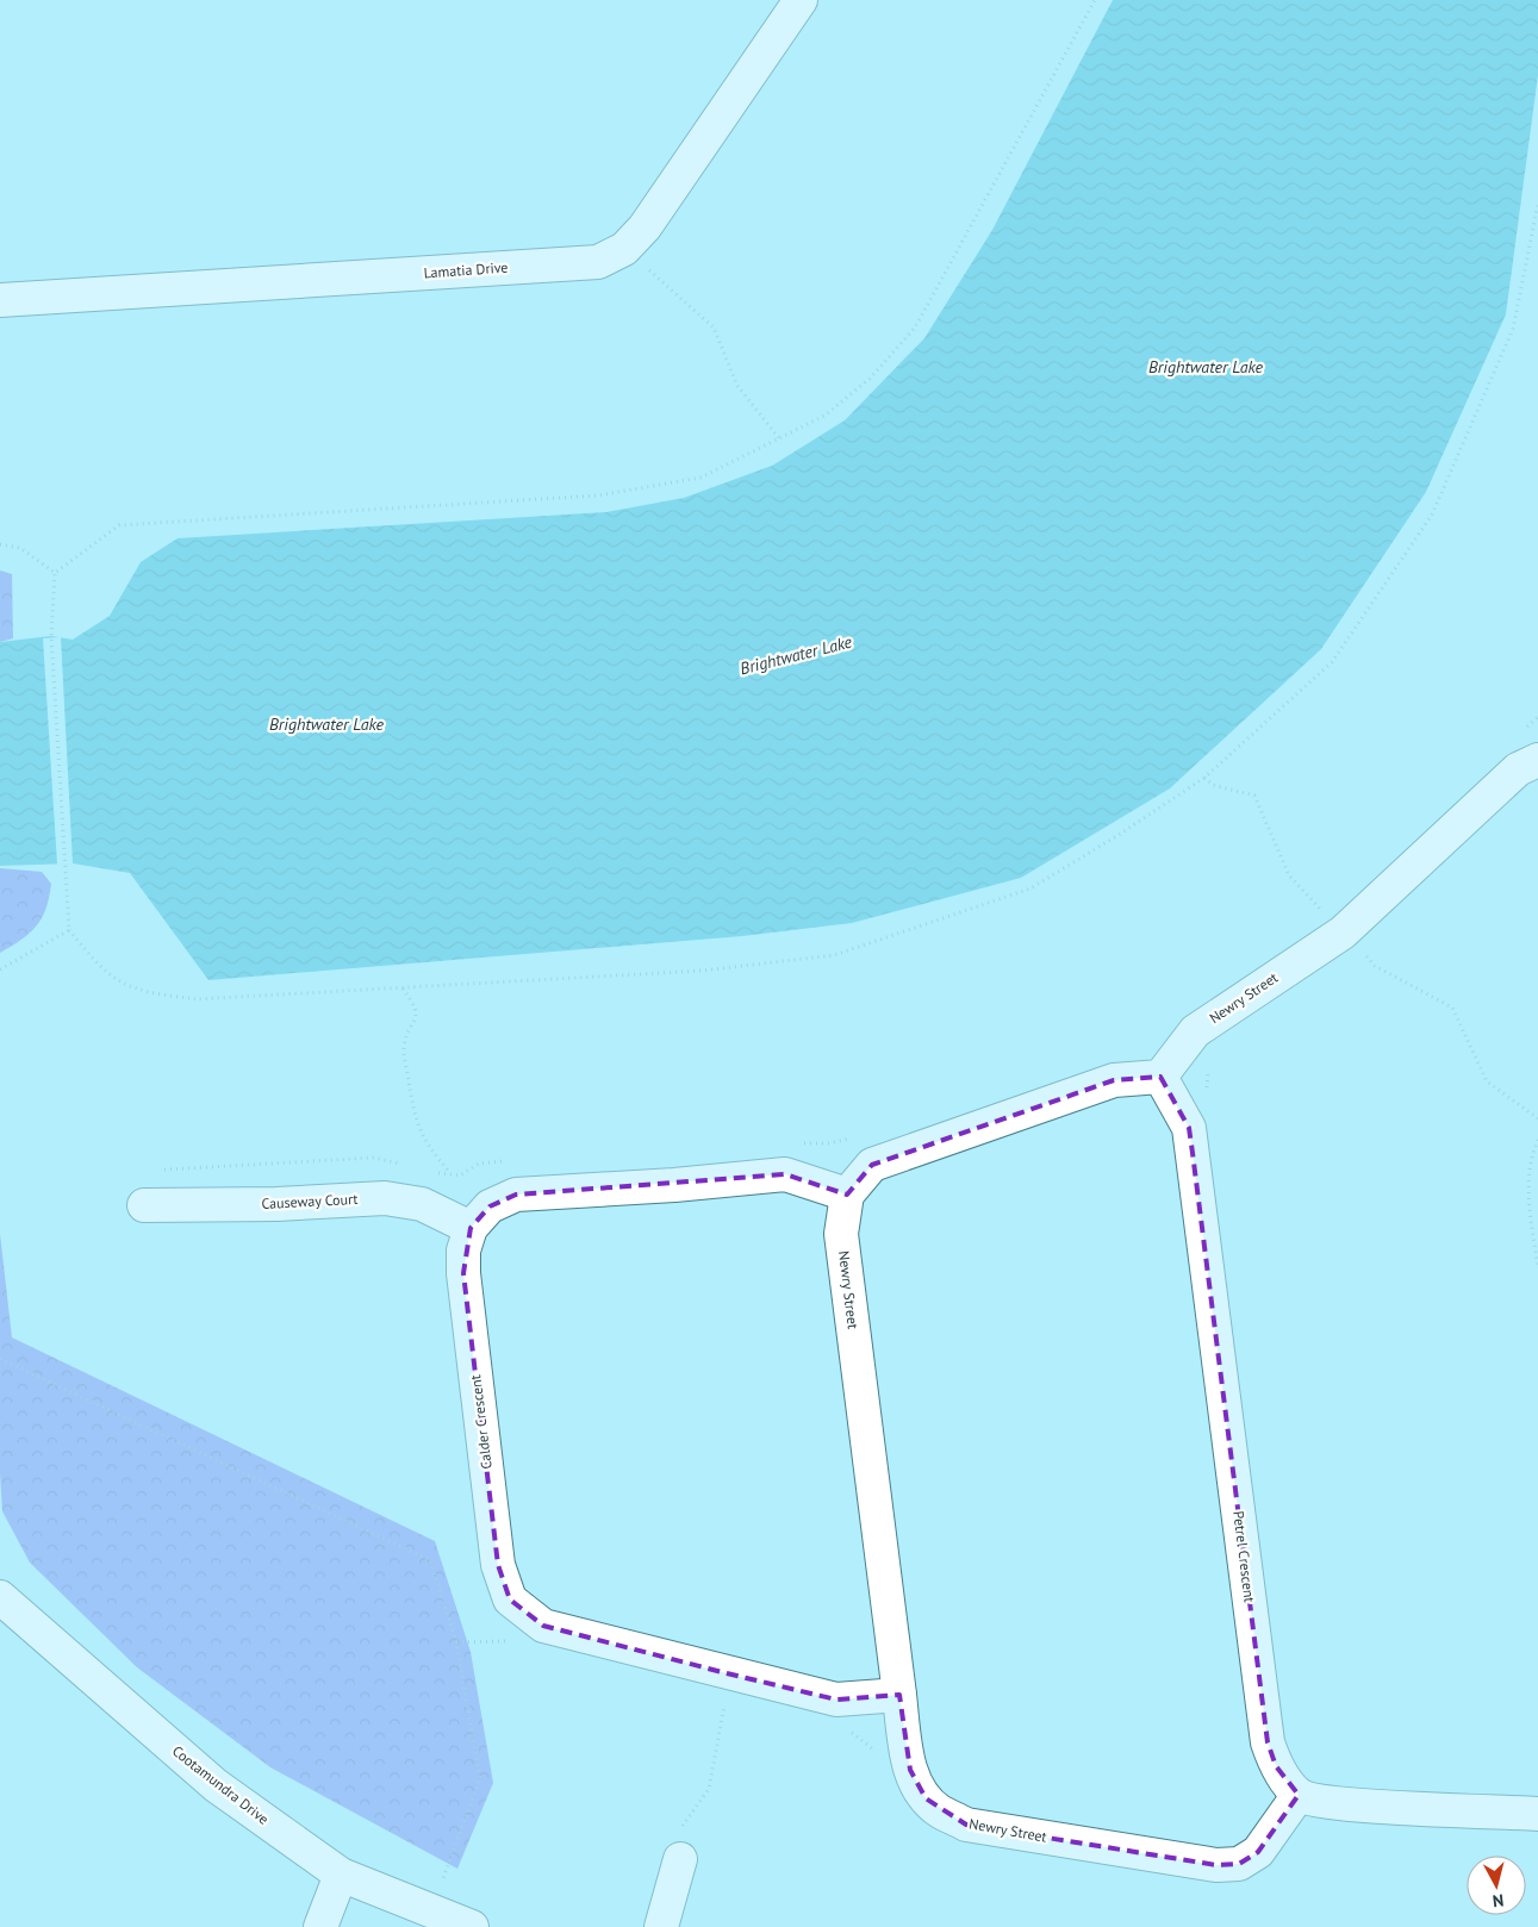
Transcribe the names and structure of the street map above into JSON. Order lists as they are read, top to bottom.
{
  "streets": {
    "street": [
      "Lamatia Drive",
      "Newry Street",
      "Causeway Court",
      "Calder Crescent",
      "Petrel Crescent",
      "Cootamundra Drive"
    ]
  },
  "crossings": [
    ["Newry Street", "Calder Crescent"],
    ["Newry Street", "Petrel Crescent"],
    ["Causeway Court", "Calder Crescent"]
  ],
  "water": ["Brightwater Lake"],
  "north": "bottom"
}
